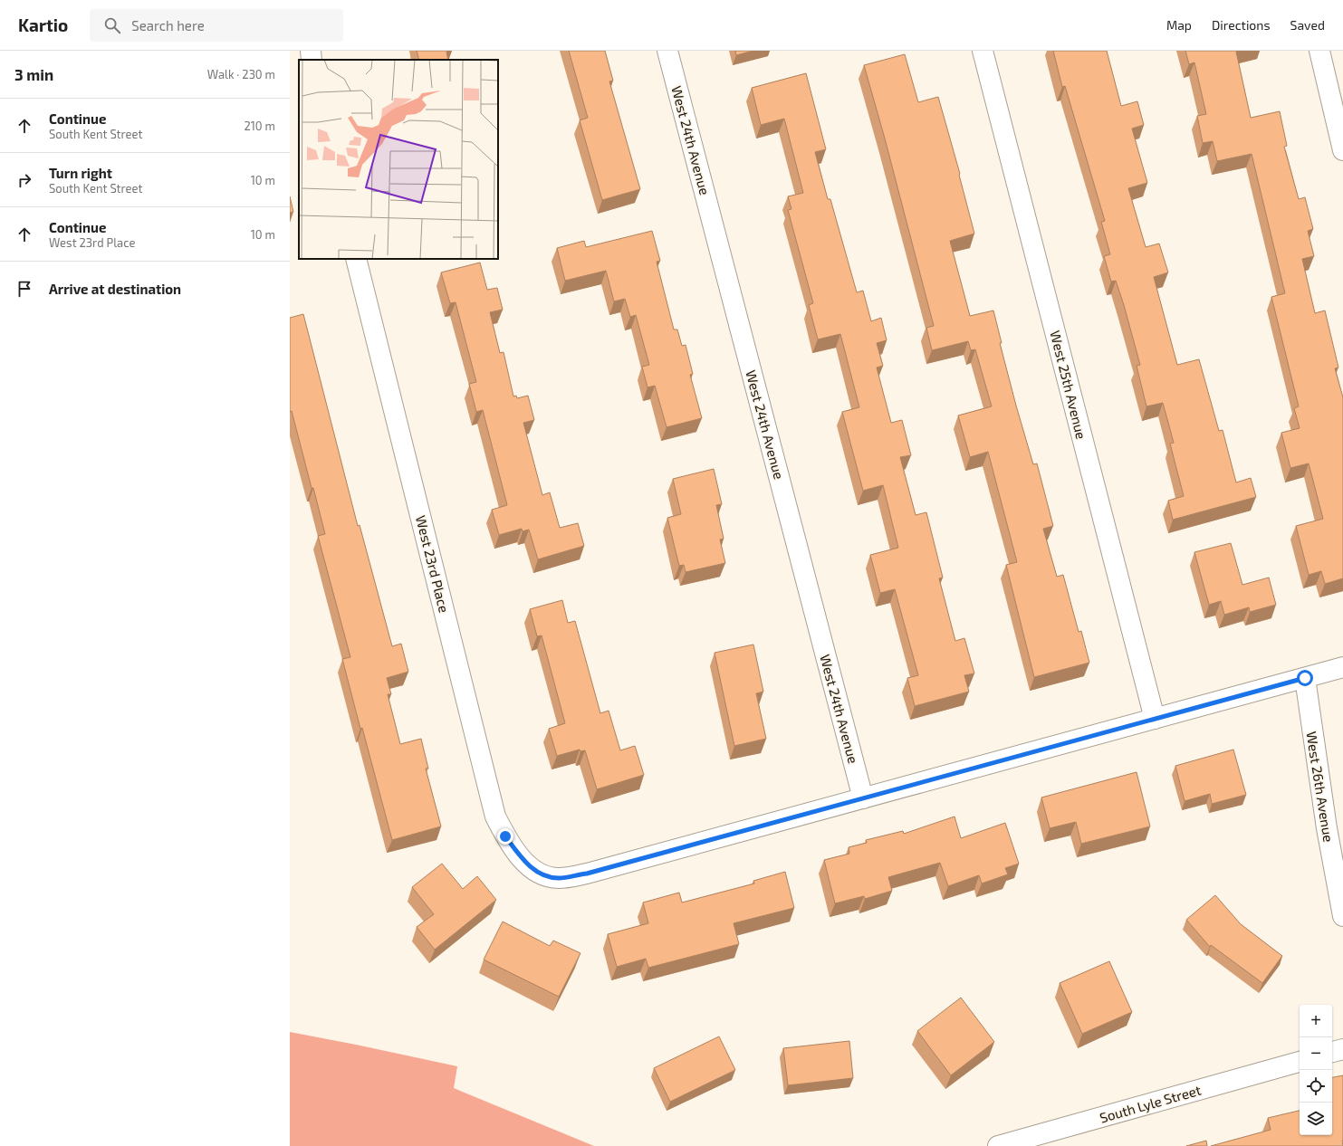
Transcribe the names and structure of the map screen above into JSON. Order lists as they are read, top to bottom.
{
  "streets": {
    "street": [
      "West 24th Avenue",
      "West 25th Avenue",
      "West 23rd Place",
      "West 26th Avenue",
      "South Lyle Street"
    ]
  },
  "crossings": [
    ["West 24th Avenue", "West 23rd Place"],
    ["West 25th Avenue", "West 23rd Place"],
    ["West 23rd Place", "West 26th Avenue"]
  ],
  "page": {
    "header": "Kartio",
    "search": "Search here",
    "nav": ["Map", "Directions", "Saved"],
    "heading": ["3 min", "Walk · 230 m"],
    "list": [
      ["Continue", "South Kent Street", "210 m"],
      ["Turn right", "South Kent Street", "10 m"],
      ["Continue", "West 23rd Place", "10 m"],
      "Arrive at destination"
    ],
    "map_buttons": ["+", "−"]
  }
}
